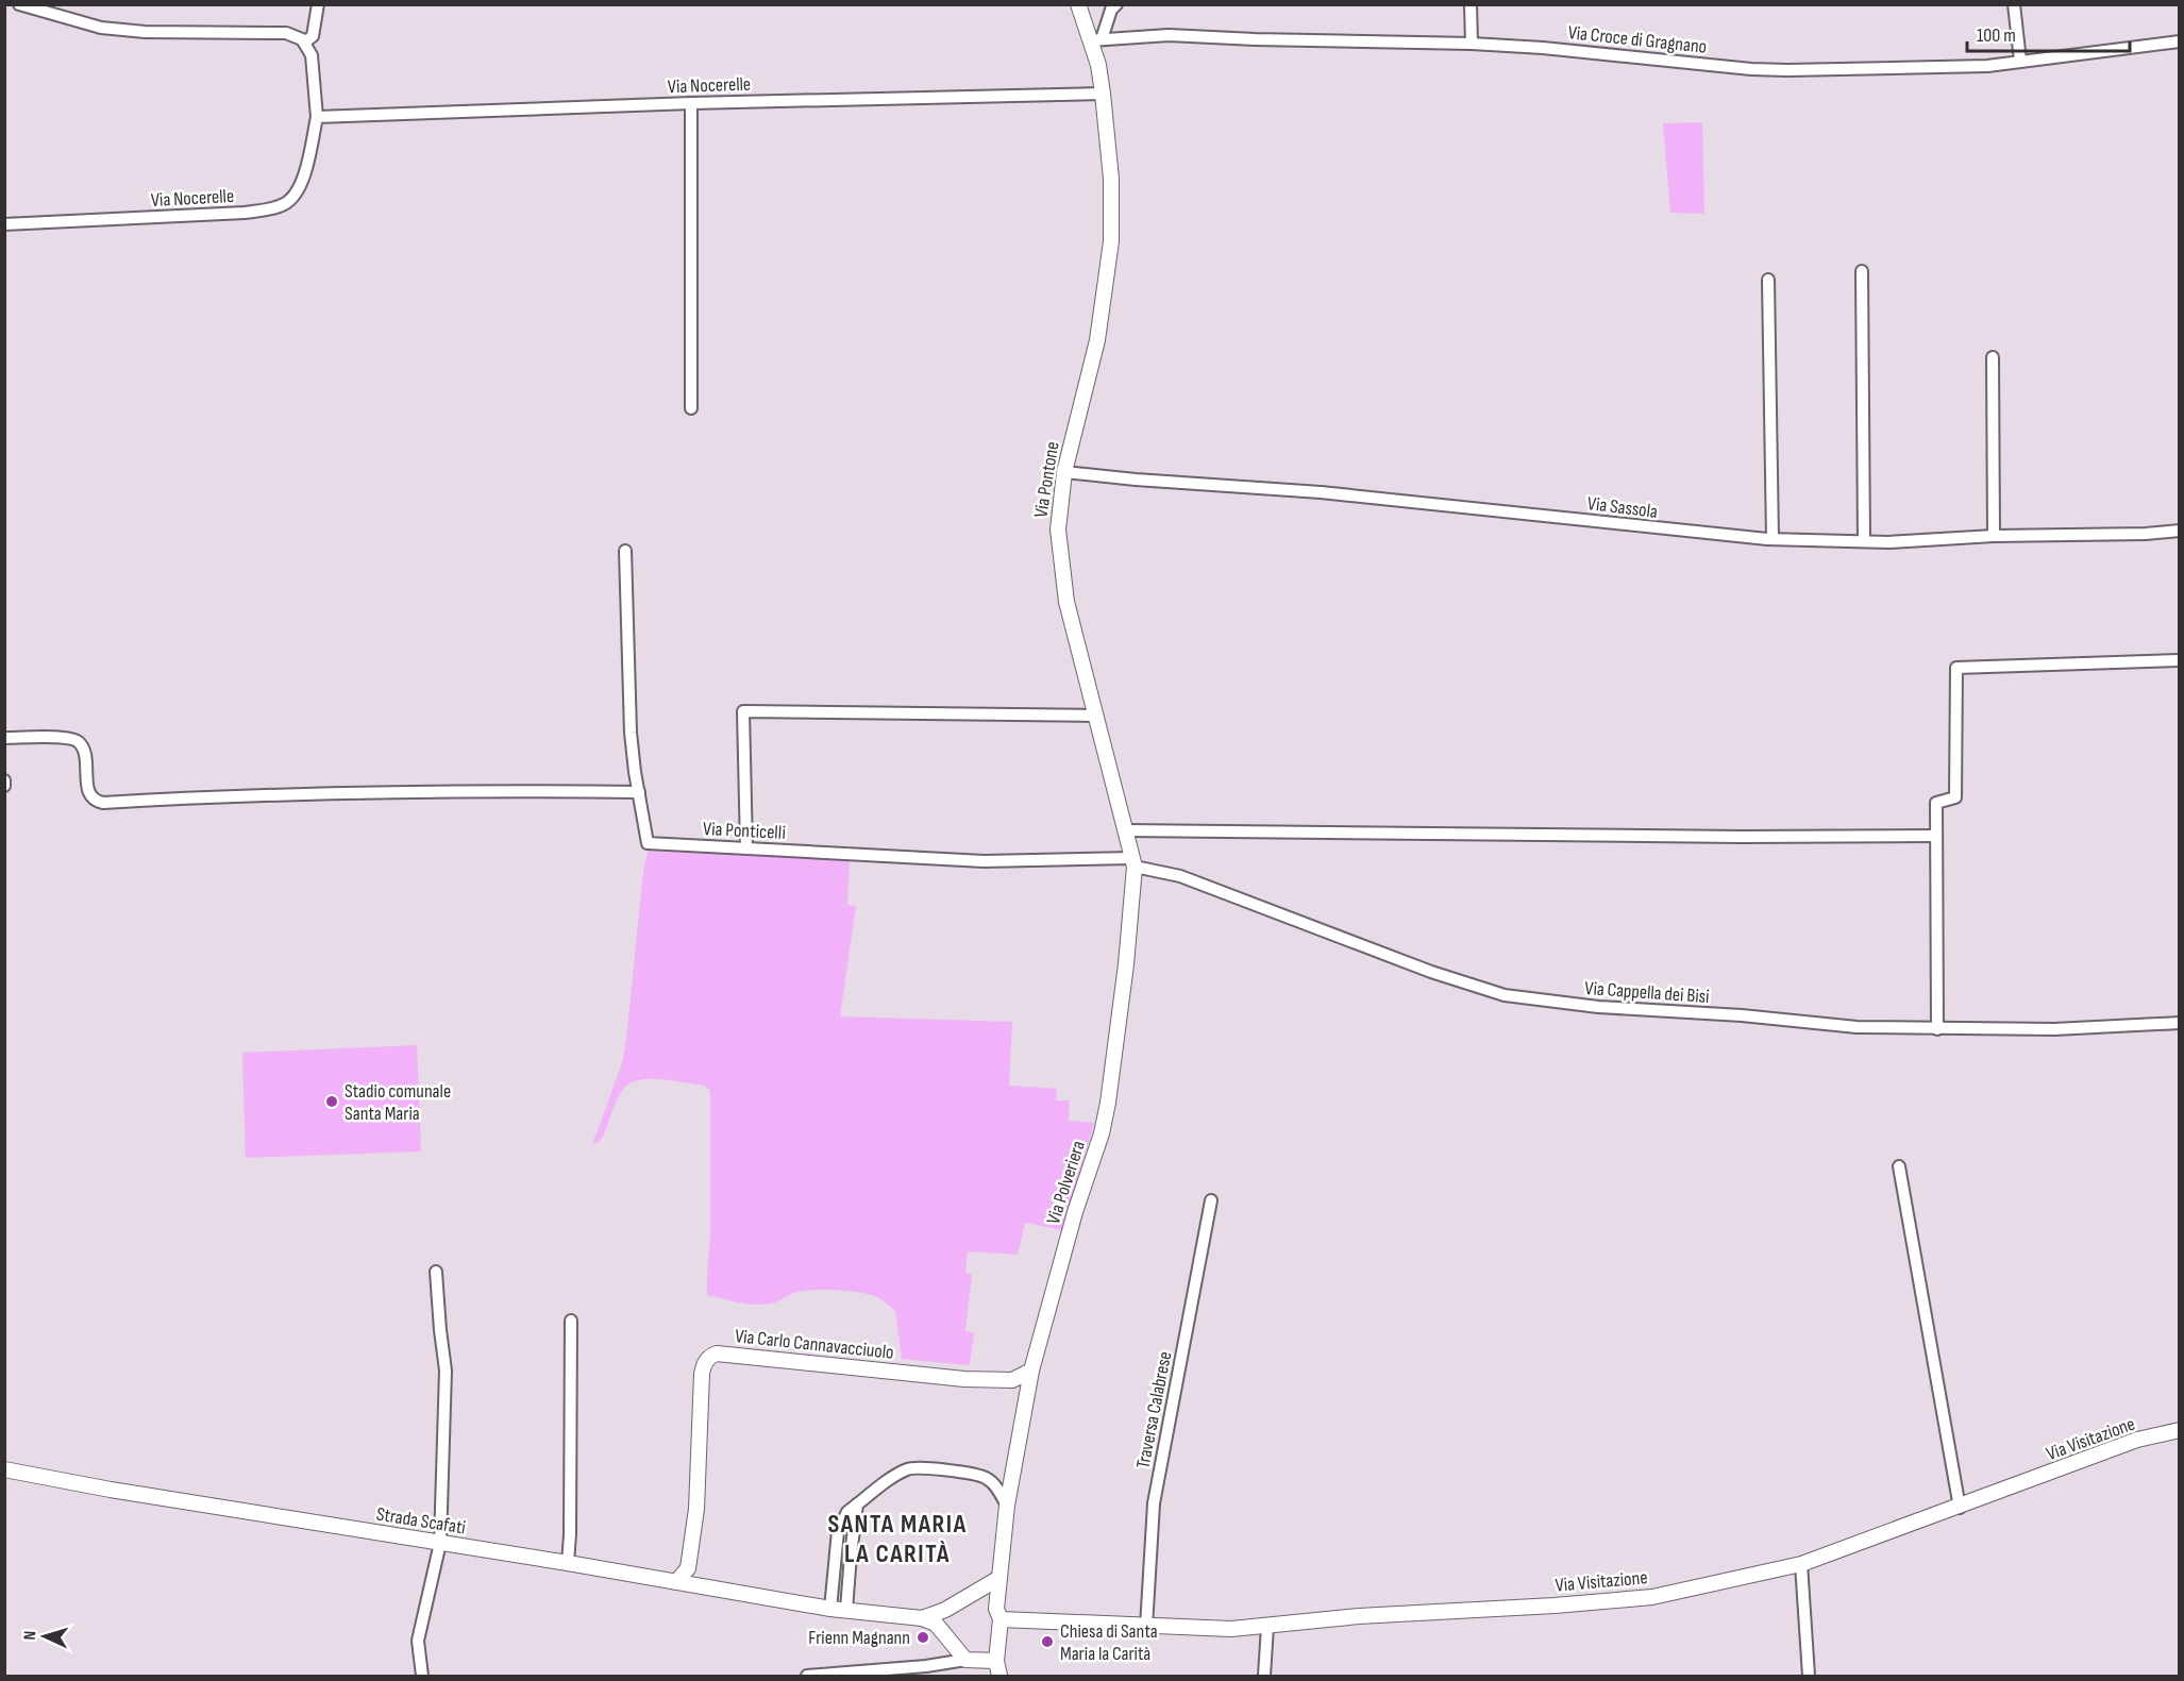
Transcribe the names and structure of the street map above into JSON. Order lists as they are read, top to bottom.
{
  "streets": {
    "street": [
      "Via Croce di Gragnano",
      "Via Nocerelle",
      "Via Pontone",
      "Via Sassola",
      "Via Ponticelli",
      "Via Cappella dei Bisi",
      "Via Polveriera",
      "Via Carlo Cannavacciuolo",
      "Traversa Calabrese",
      "Via Visitazione",
      "Strada Scafati"
    ]
  },
  "crossings": [
    ["Via Croce di Gragnano", "Via Pontone"],
    ["Via Nocerelle", "Via Pontone"],
    ["Via Pontone", "Via Sassola"],
    ["Via Pontone", "Via Ponticelli"],
    ["Via Pontone", "Via Cappella dei Bisi"],
    ["Via Pontone", "Via Polveriera"],
    ["Via Ponticelli", "Via Cappella dei Bisi"],
    ["Via Ponticelli", "Via Polveriera"],
    ["Via Cappella dei Bisi", "Via Polveriera"],
    ["Via Polveriera", "Via Carlo Cannavacciuolo"],
    ["Via Polveriera", "Strada Scafati"],
    ["Via Carlo Cannavacciuolo", "Strada Scafati"],
    ["Traversa Calabrese", "Via Visitazione"]
  ],
  "districts": ["SANTA MARIA LA CARITÀ"],
  "places": ["Stadio comunale Santa Maria", "Frienn Magnann", "Chiesa di Santa Maria la Carità"],
  "scale_bar": "100 m",
  "north": "left"
}
